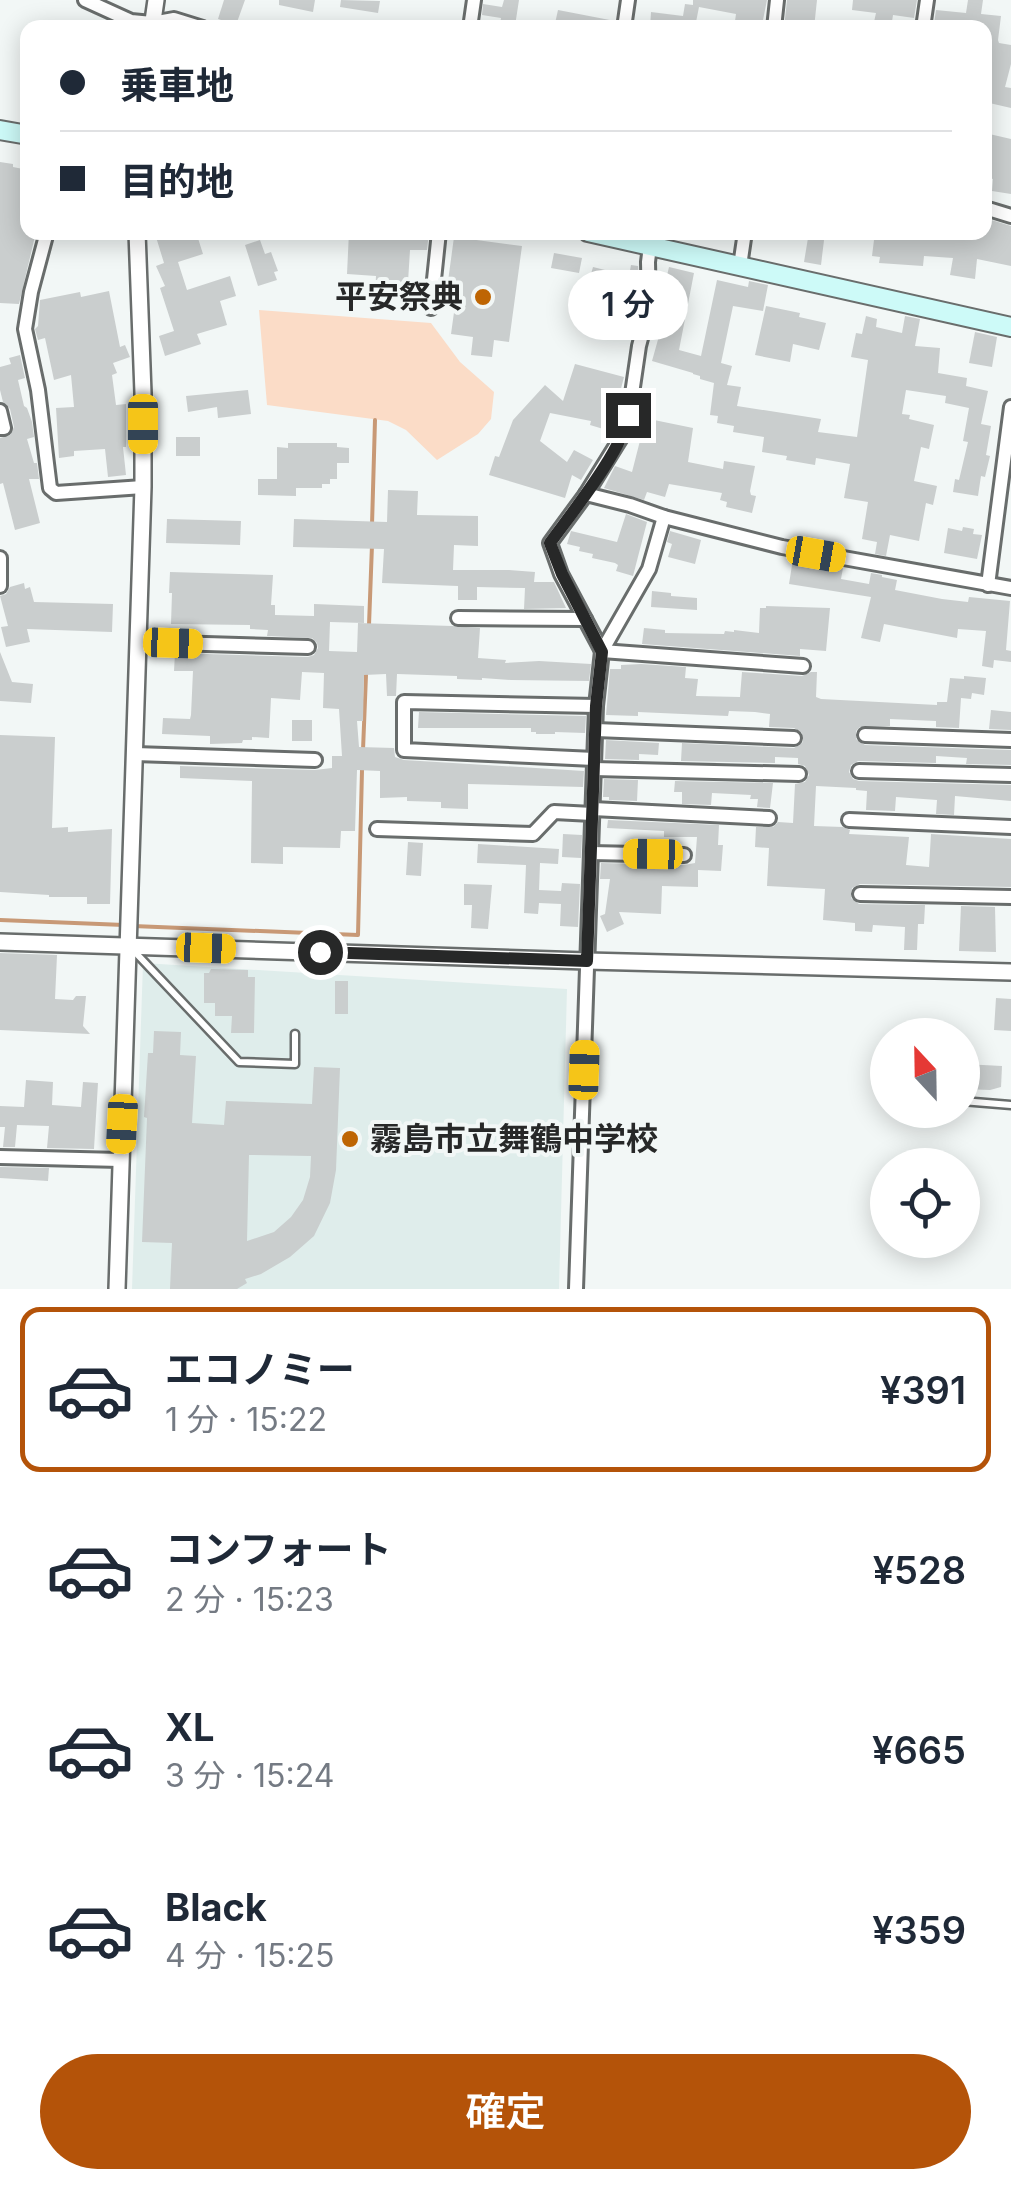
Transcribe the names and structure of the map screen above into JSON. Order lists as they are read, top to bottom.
{
  "places": ["平安祭典", "霧島市立舞鶴中学校"],
  "north": "top",
  "page": {
    "banner": ["乗車地", "目的地"],
    "bubble": "1 分",
    "list": [
      {
        "name": "エコノミー",
        "note": "1 分 · 15:22",
        "value": "¥391"
      },
      {
        "name": "コンフォート",
        "note": "2 分 · 15:23",
        "value": "¥528"
      },
      {
        "name": "XL",
        "note": "3 分 · 15:24",
        "value": "¥665"
      },
      {
        "name": "Black",
        "note": "4 分 · 15:25",
        "value": "¥359"
      }
    ],
    "buttons": "確定"
  }
}
